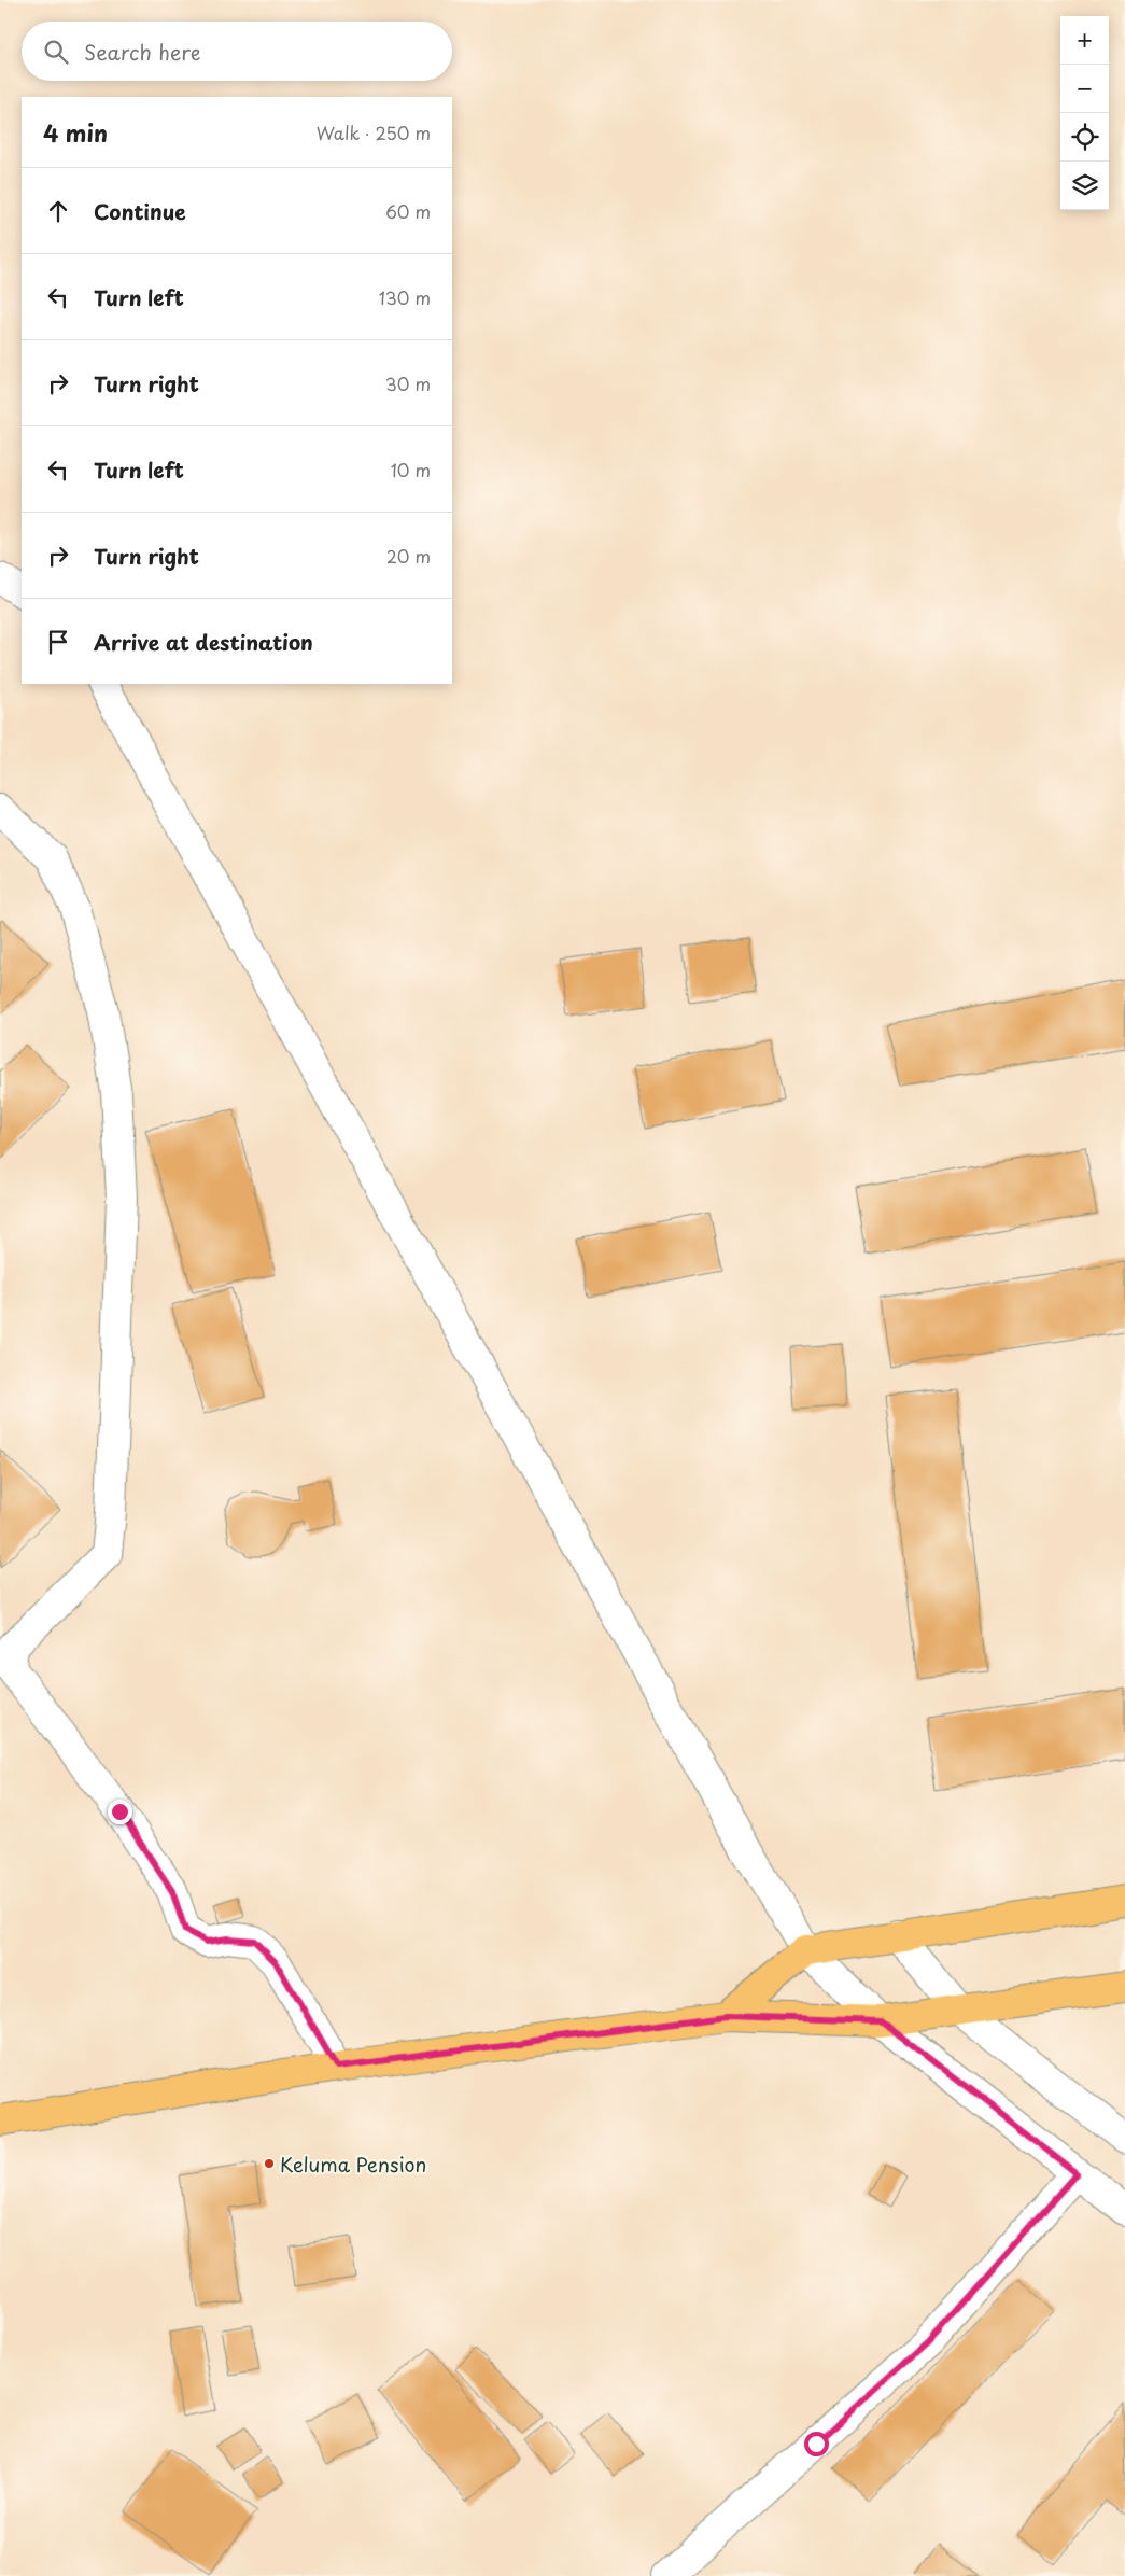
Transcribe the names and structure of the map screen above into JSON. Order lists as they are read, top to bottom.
{
  "places": ["Keluma Pension"],
  "page": {
    "map_buttons": ["+", "−"],
    "search": "Search here",
    "heading": ["4 min", "Walk · 250 m"],
    "list": [
      ["Continue", "60 m"],
      ["Turn left", "130 m"],
      ["Turn right", "30 m"],
      ["Turn left", "10 m"],
      ["Turn right", "20 m"],
      "Arrive at destination"
    ]
  }
}
